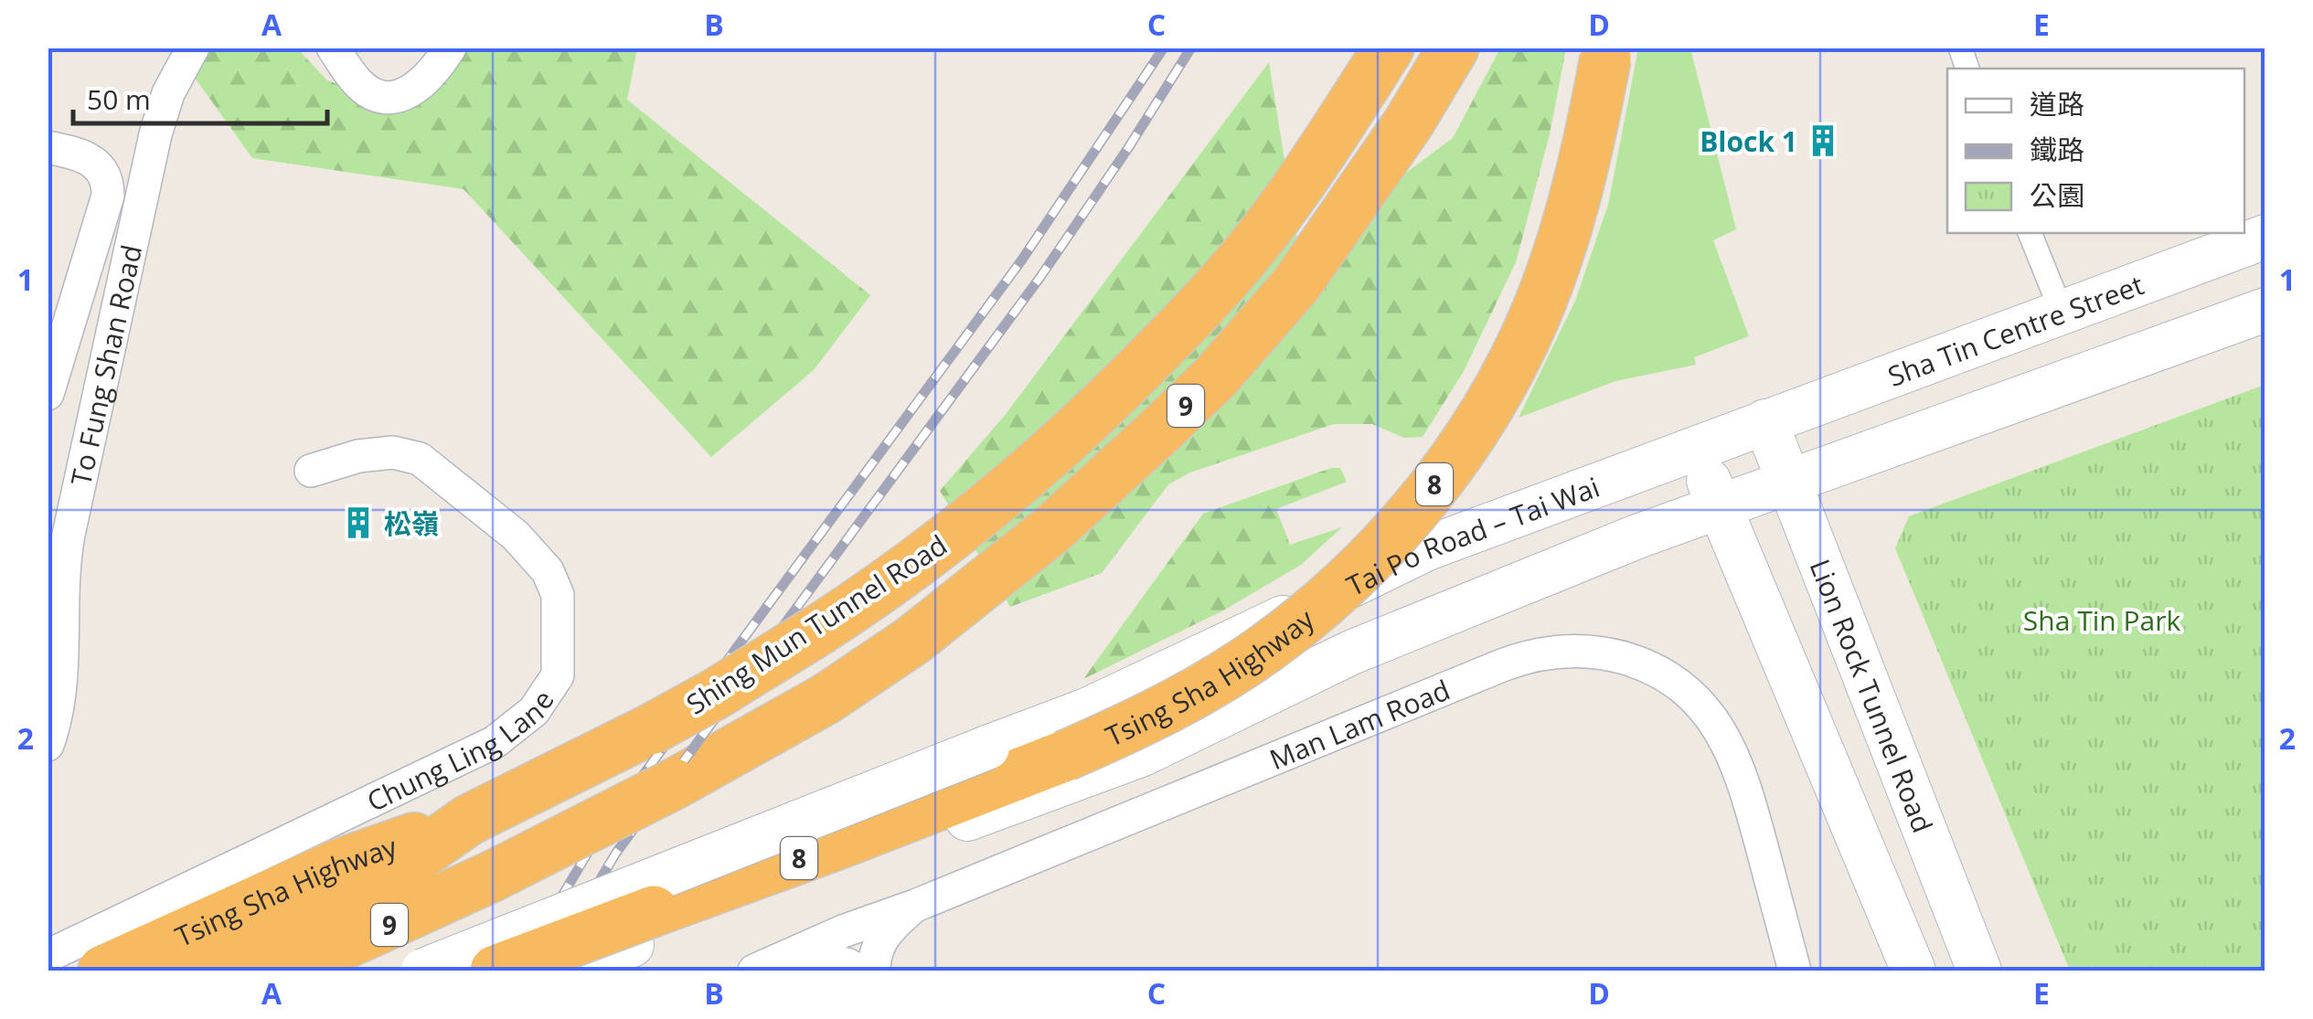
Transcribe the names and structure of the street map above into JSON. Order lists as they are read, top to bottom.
{
  "streets": {
    "highway": [
      "9",
      "8",
      "Shing Mun Tunnel Road",
      "Tsing Sha Highway"
    ],
    "main road": ["Sha Tin Centre Street", "Tai Po Road – Tai Wai", "Lion Rock Tunnel Road"],
    "street": ["To Fung Shan Road", "Man Lam Road", "Chung Ling Lane"]
  },
  "crossings": [
    ["Sha Tin Centre Street", "Tai Po Road – Tai Wai"],
    ["Sha Tin Centre Street", "Lion Rock Tunnel Road"],
    ["Tai Po Road – Tai Wai", "Lion Rock Tunnel Road"],
    ["Shing Mun Tunnel Road", "Tsing Sha Highway"]
  ],
  "parks": ["Sha Tin Park"],
  "places": {
    "building": ["Block 1", "松嶺"]
  },
  "legend": ["道路", "鐵路", "公園"],
  "scale_bar": "50 m",
  "grid": {
    "columns": [
      "A",
      "B",
      "C",
      "D",
      "E"
    ],
    "rows": ["1", "2"]
  }
}
